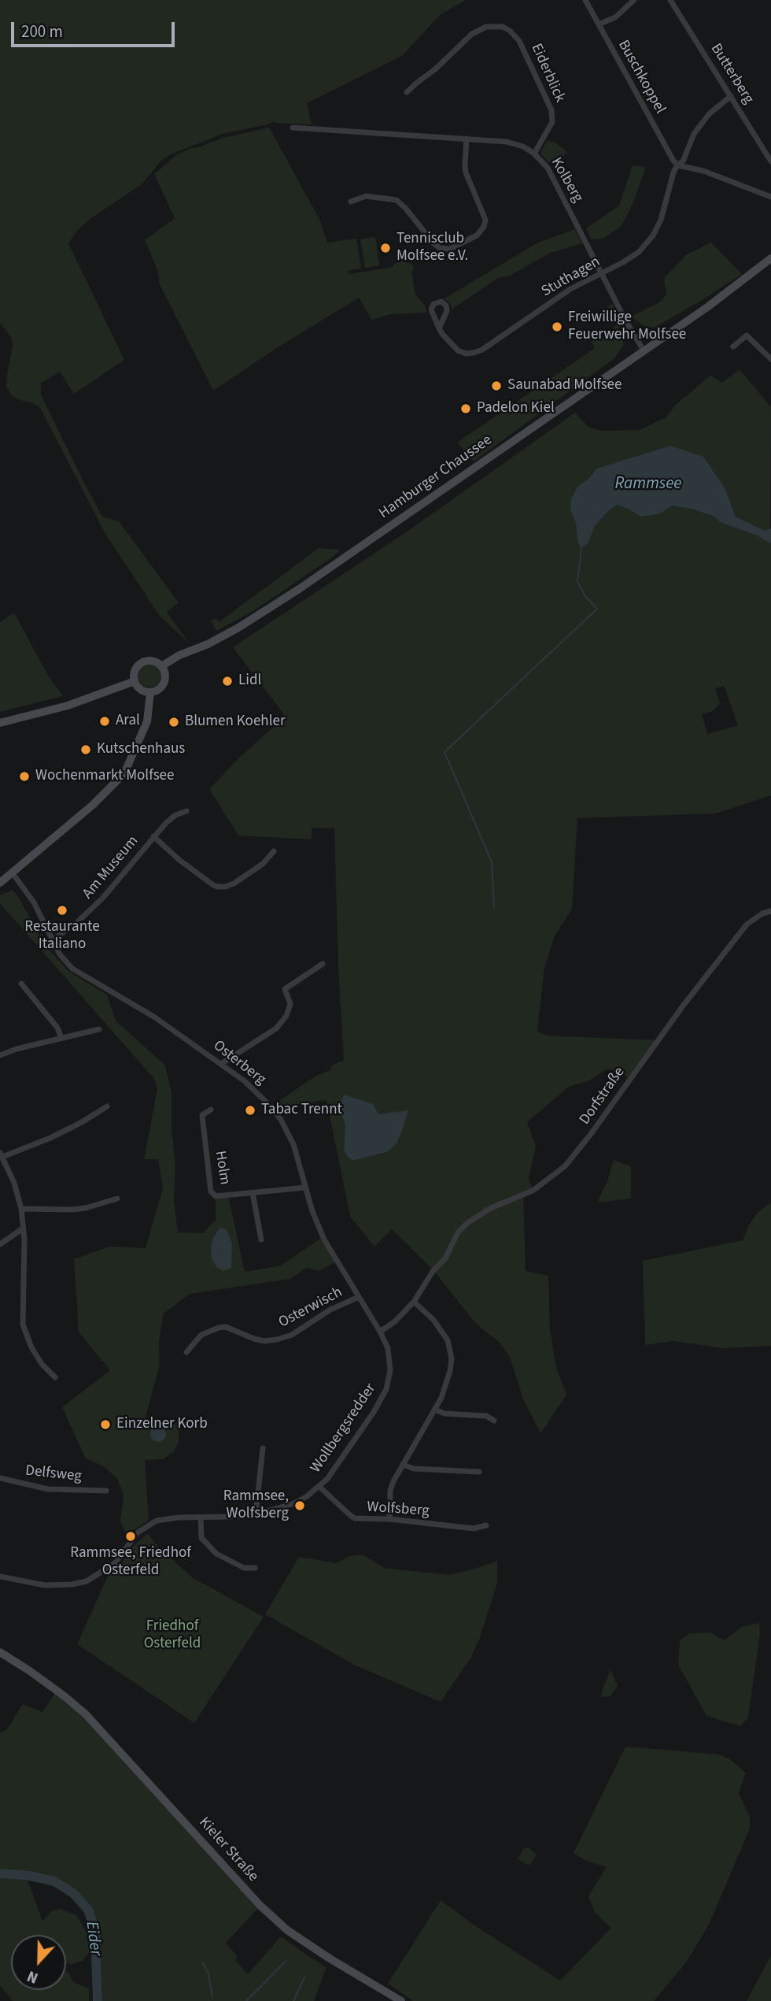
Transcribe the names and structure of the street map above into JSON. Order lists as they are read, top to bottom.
{
  "streets": {
    "main road": ["Hamburger Chaussee", "Kieler Straße"],
    "street": [
      "Eiderblick",
      "Butterberg",
      "Buschkoppel",
      "Kolberg",
      "Stuthagen",
      "Am Museum",
      "Osterberg",
      "Dorfstraße",
      "Holm",
      "Osterwisch",
      "Wollbergsredder",
      "Delfsweg",
      "Wolfsberg"
    ]
  },
  "crossings": [
    ["Eiderblick", "Kolberg"],
    ["Butterberg", "Stuthagen"],
    ["Buschkoppel", "Stuthagen"],
    ["Kolberg", "Stuthagen"],
    ["Kolberg", "Hamburger Chaussee"],
    ["Am Museum", "Osterberg"],
    ["Osterberg", "Holm"],
    ["Osterberg", "Osterwisch"],
    ["Osterberg", "Wollbergsredder"],
    ["Wollbergsredder", "Wolfsberg"]
  ],
  "water": ["Rammsee", "Eider"],
  "parks": ["Friedhof Osterfeld"],
  "places": [
    "Tennisclub Molfsee e.V.",
    "Freiwillige Feuerwehr Molfsee",
    "Saunabad Molfsee",
    "Padelon Kiel",
    "Lidl",
    "Aral",
    "Blumen Koehler",
    "Kutschenhaus",
    "Wochenmarkt Molfsee",
    "Restaurante Italiano",
    "Tabac Trennt",
    "Einzelner Korb",
    "Rammsee, Wolfsberg",
    "Rammsee, Friedhof Osterfeld"
  ],
  "scale_bar": "200 m",
  "north": "bottom"
}
